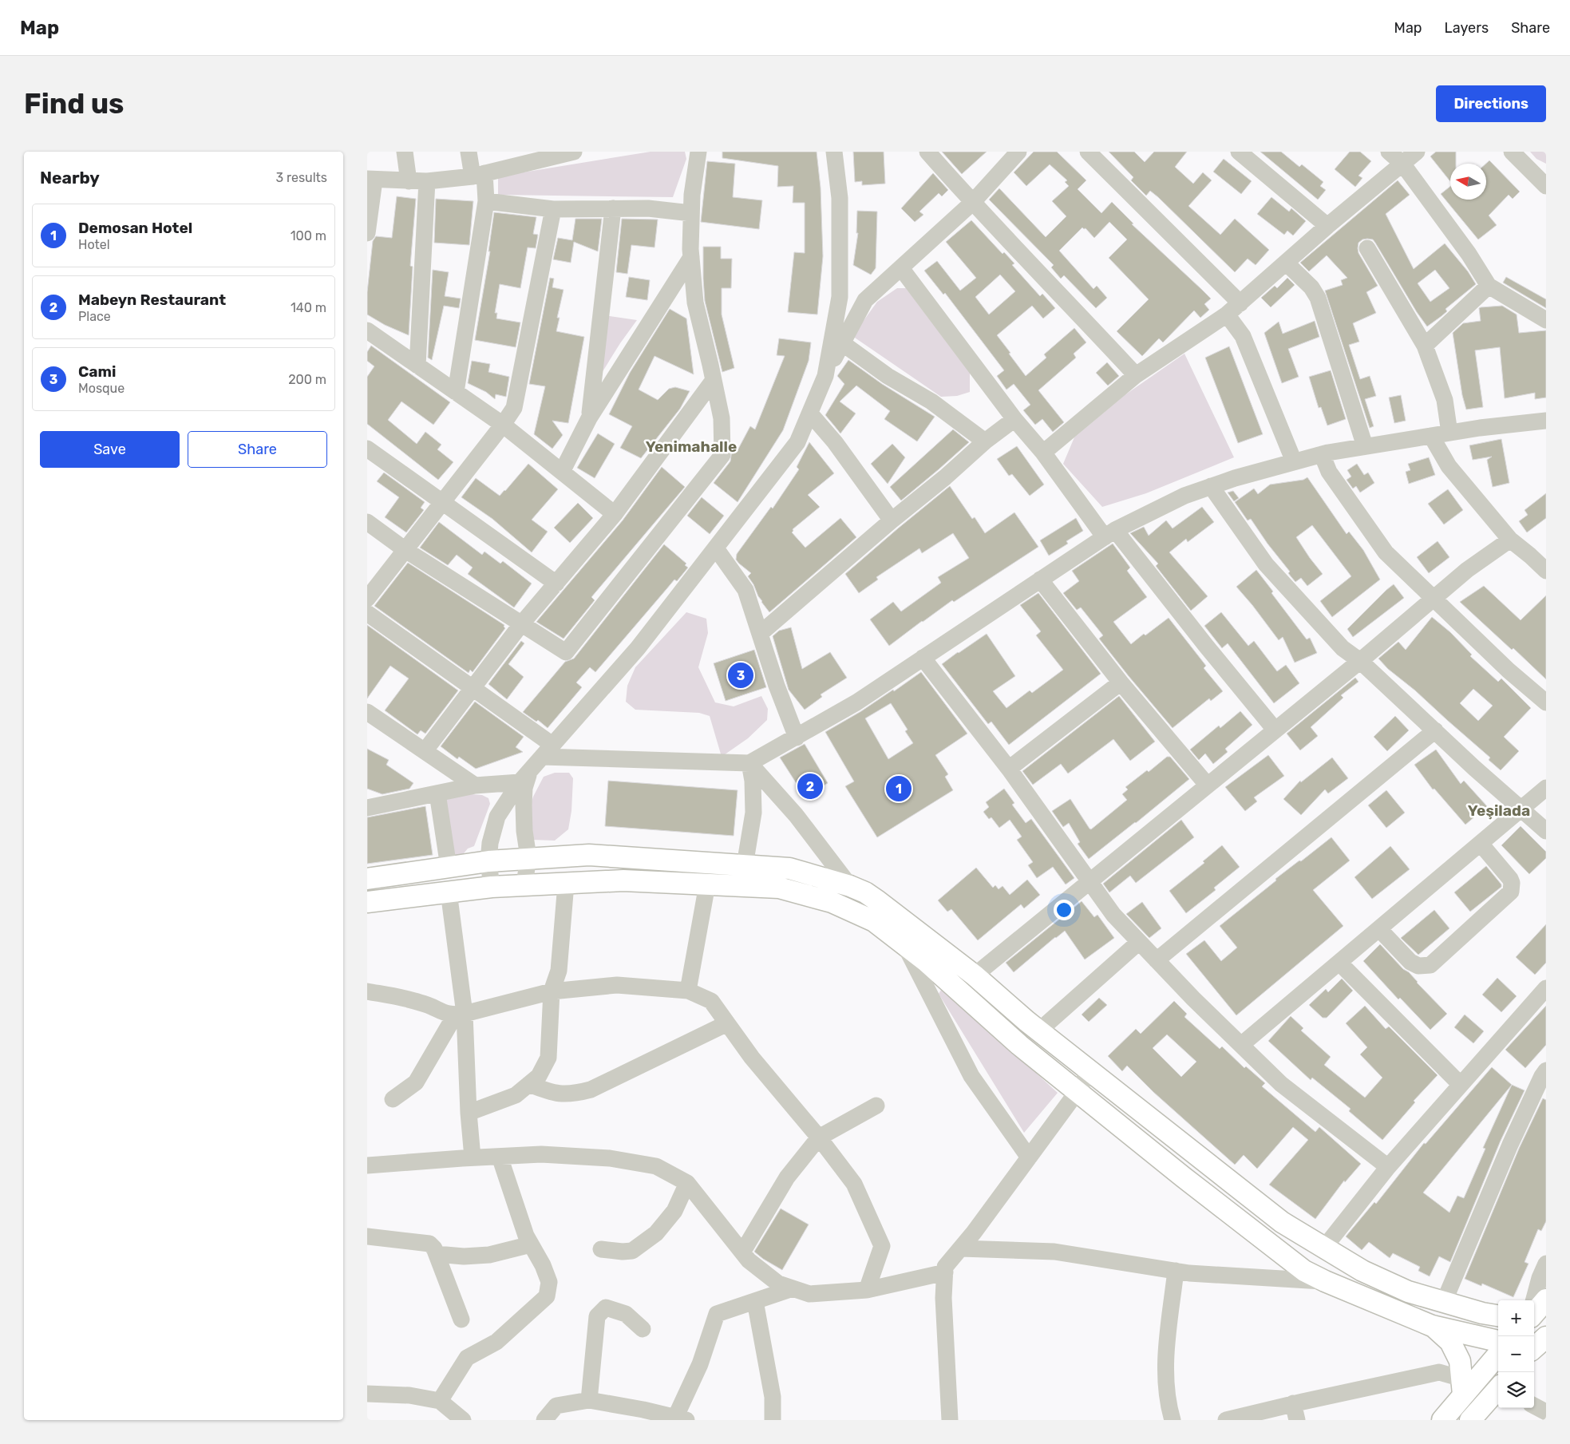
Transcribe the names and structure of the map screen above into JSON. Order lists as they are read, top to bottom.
{
  "districts": ["Yenimahalle", "Yeşilada"],
  "north": "left",
  "page": {
    "header": "Map",
    "nav": ["Map", "Layers", "Share"],
    "buttons": [
      "Directions",
      ["Save", "Share"]
    ],
    "title": "Find us",
    "heading": ["Nearby", "3 results"],
    "list": [
      {
        "mark": "1",
        "name": "Demosan Hotel",
        "note": "Hotel",
        "value": "100 m"
      },
      {
        "mark": "2",
        "name": "Mabeyn Restaurant",
        "note": "Place",
        "value": "140 m"
      },
      {
        "mark": "3",
        "name": "Cami",
        "note": "Mosque",
        "value": "200 m"
      }
    ],
    "pins": ["3", "2", "1"],
    "map_buttons": ["+", "−"]
  }
}
